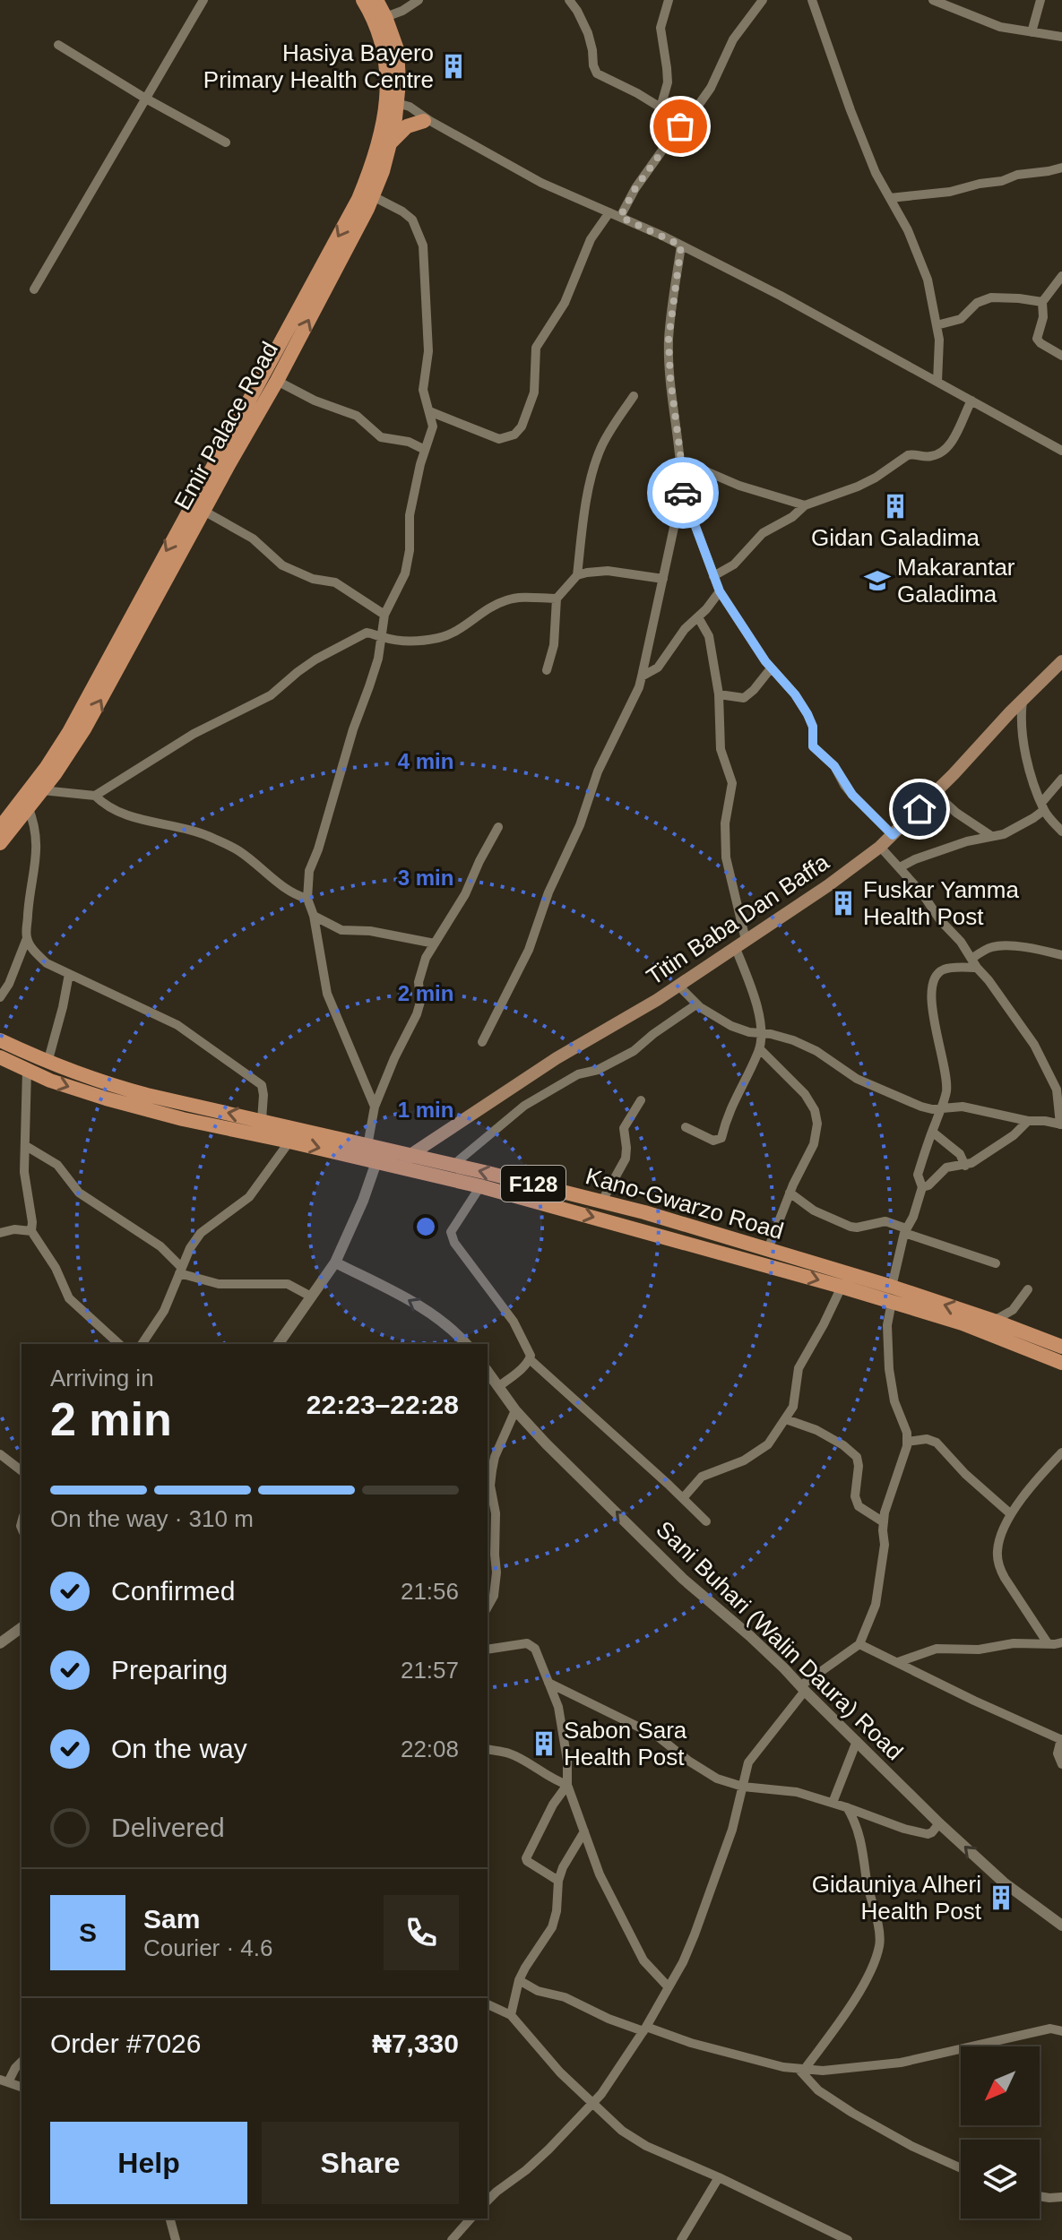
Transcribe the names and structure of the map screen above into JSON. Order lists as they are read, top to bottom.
{
  "streets": {
    "main road": [
      "Emir Palace Road",
      "Titin Baba Dan Baffa",
      "F128",
      "Kano-Gwarzo Road"
    ],
    "street": ["Sani Buhari (Walin Daura) Road"]
  },
  "crossings": [
    ["Titin Baba Dan Baffa", "Kano-Gwarzo Road"]
  ],
  "places": {
    "building": [
      "Hasiya Bayero Primary Health Centre",
      "Gidan Galadima",
      "Fuskar Yamma Health Post",
      "Sabon Sara Health Post",
      "Gidauniya Alheri Health Post"
    ],
    "school or university": ["Makarantar Galadima"]
  },
  "north": "bottom left",
  "page": {
    "heading": ["2 min", "Arriving in", "22:23–22:28"],
    "panel": [
      "Sam",
      "Courier · 4.6",
      "Order #7026",
      "₦7,330"
    ],
    "bar": "On the way · 310 m",
    "list": [
      ["Confirmed", "21:56"],
      ["Preparing", "21:57"],
      ["On the way", "22:08"],
      "Delivered"
    ],
    "round": "S",
    "buttons": ["Help", "Share"]
  },
  "rings": [
    "4 min",
    "3 min",
    "2 min",
    "1 min"
  ]
}
